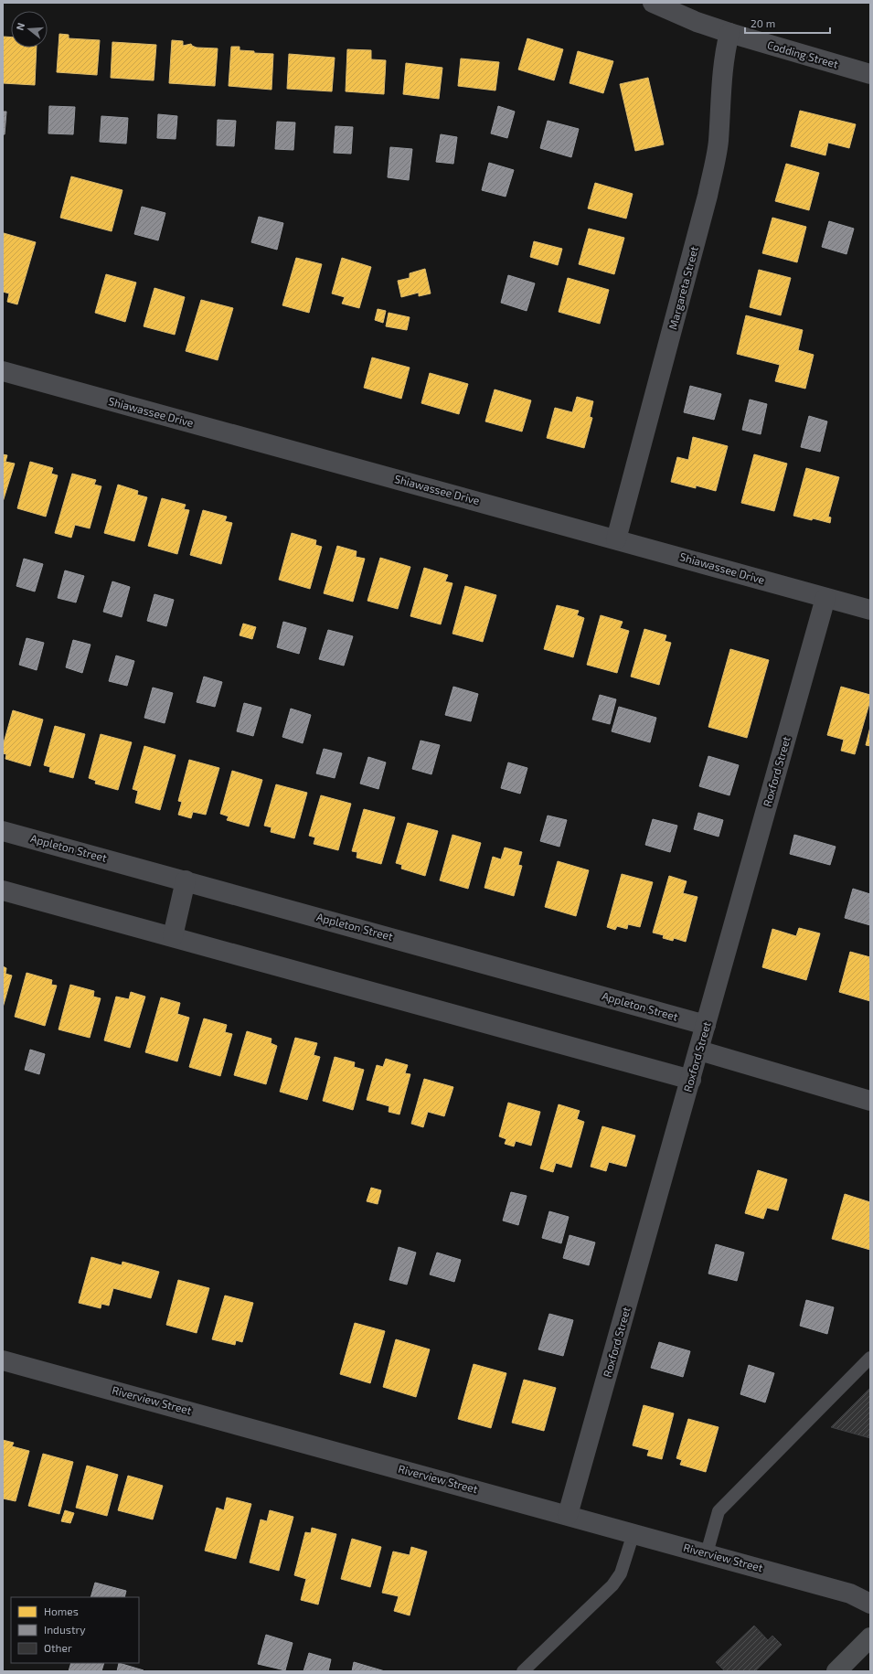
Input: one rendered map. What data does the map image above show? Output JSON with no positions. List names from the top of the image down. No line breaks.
{"streets":{"street":["Codding Street","Margareta Street","Shiawassee Drive","Roxford Street","Appleton Street","Riverview Street"]},"crossings":[["Codding Street","Margareta Street"],["Margareta Street","Shiawassee Drive"],["Shiawassee Drive","Roxford Street"],["Roxford Street","Appleton Street"],["Roxford Street","Riverview Street"]],"legend":["Homes","Industry","Other"],"scale_bar":"20 m","north":"left"}
